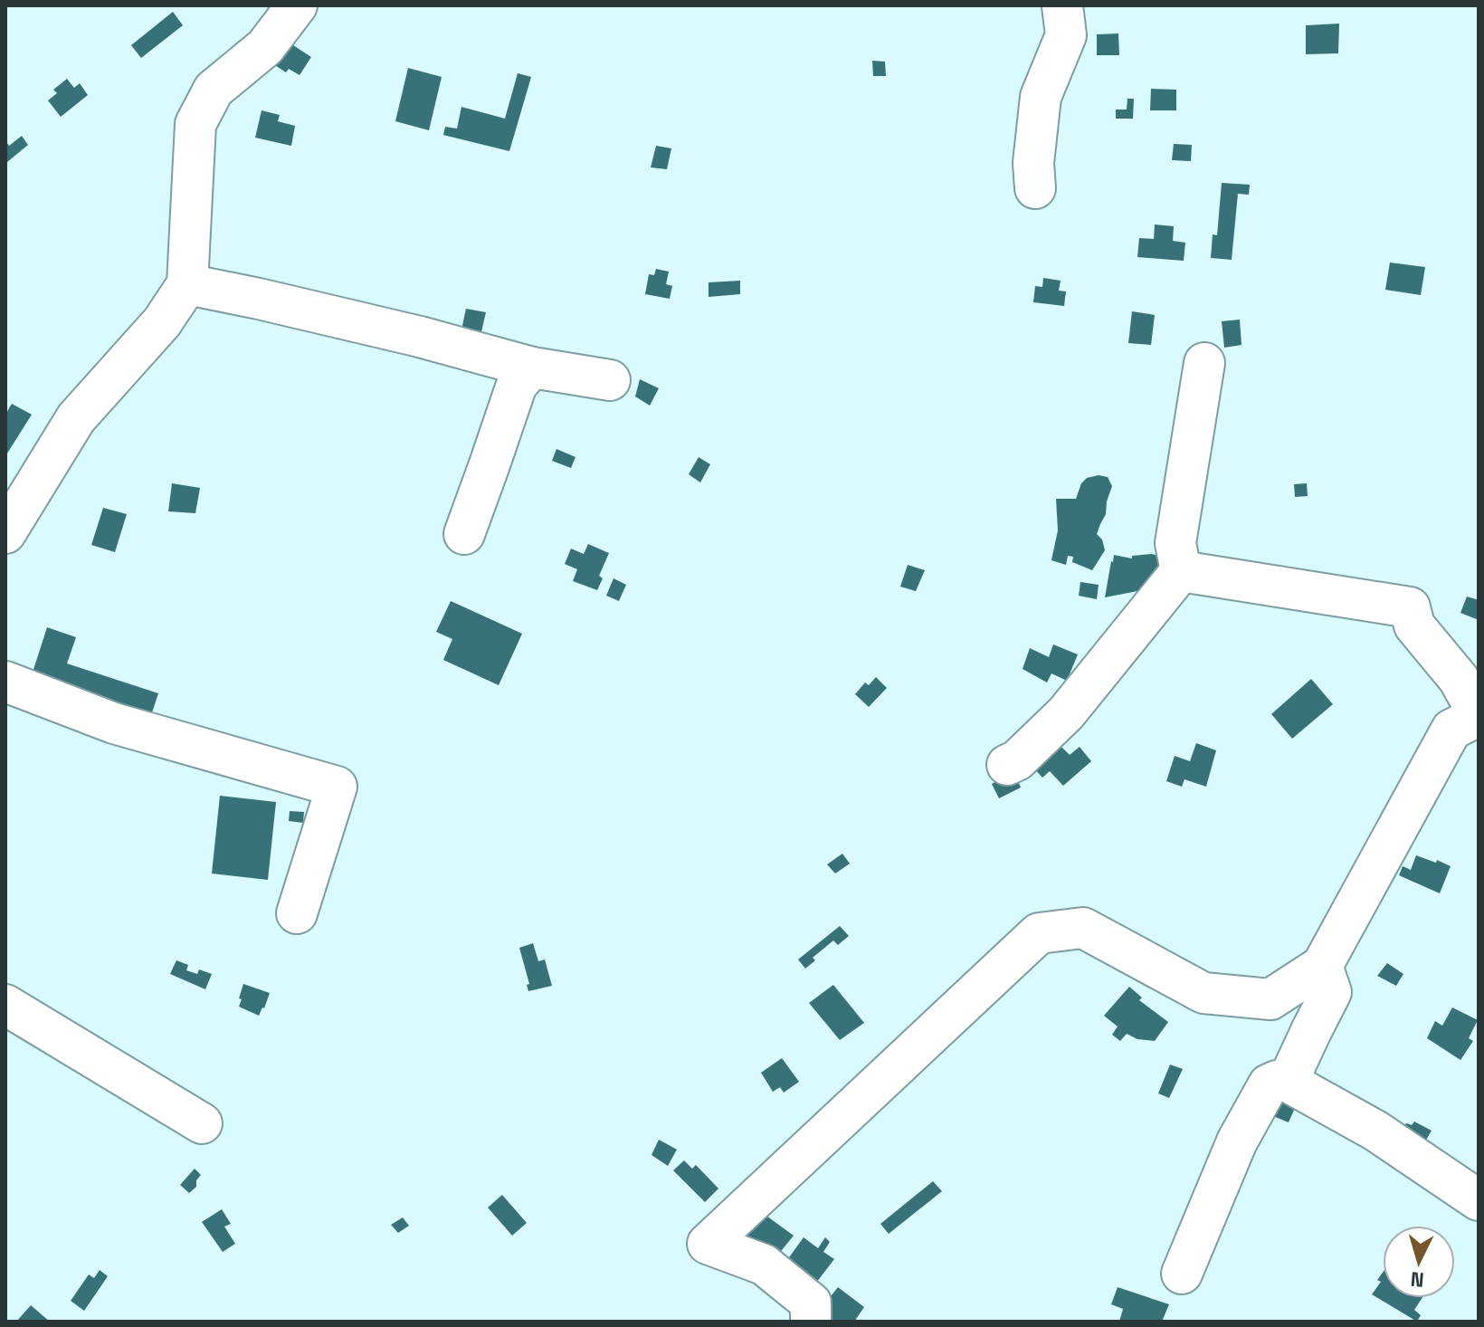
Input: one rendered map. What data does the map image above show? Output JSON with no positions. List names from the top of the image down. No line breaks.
{"north":"bottom"}
